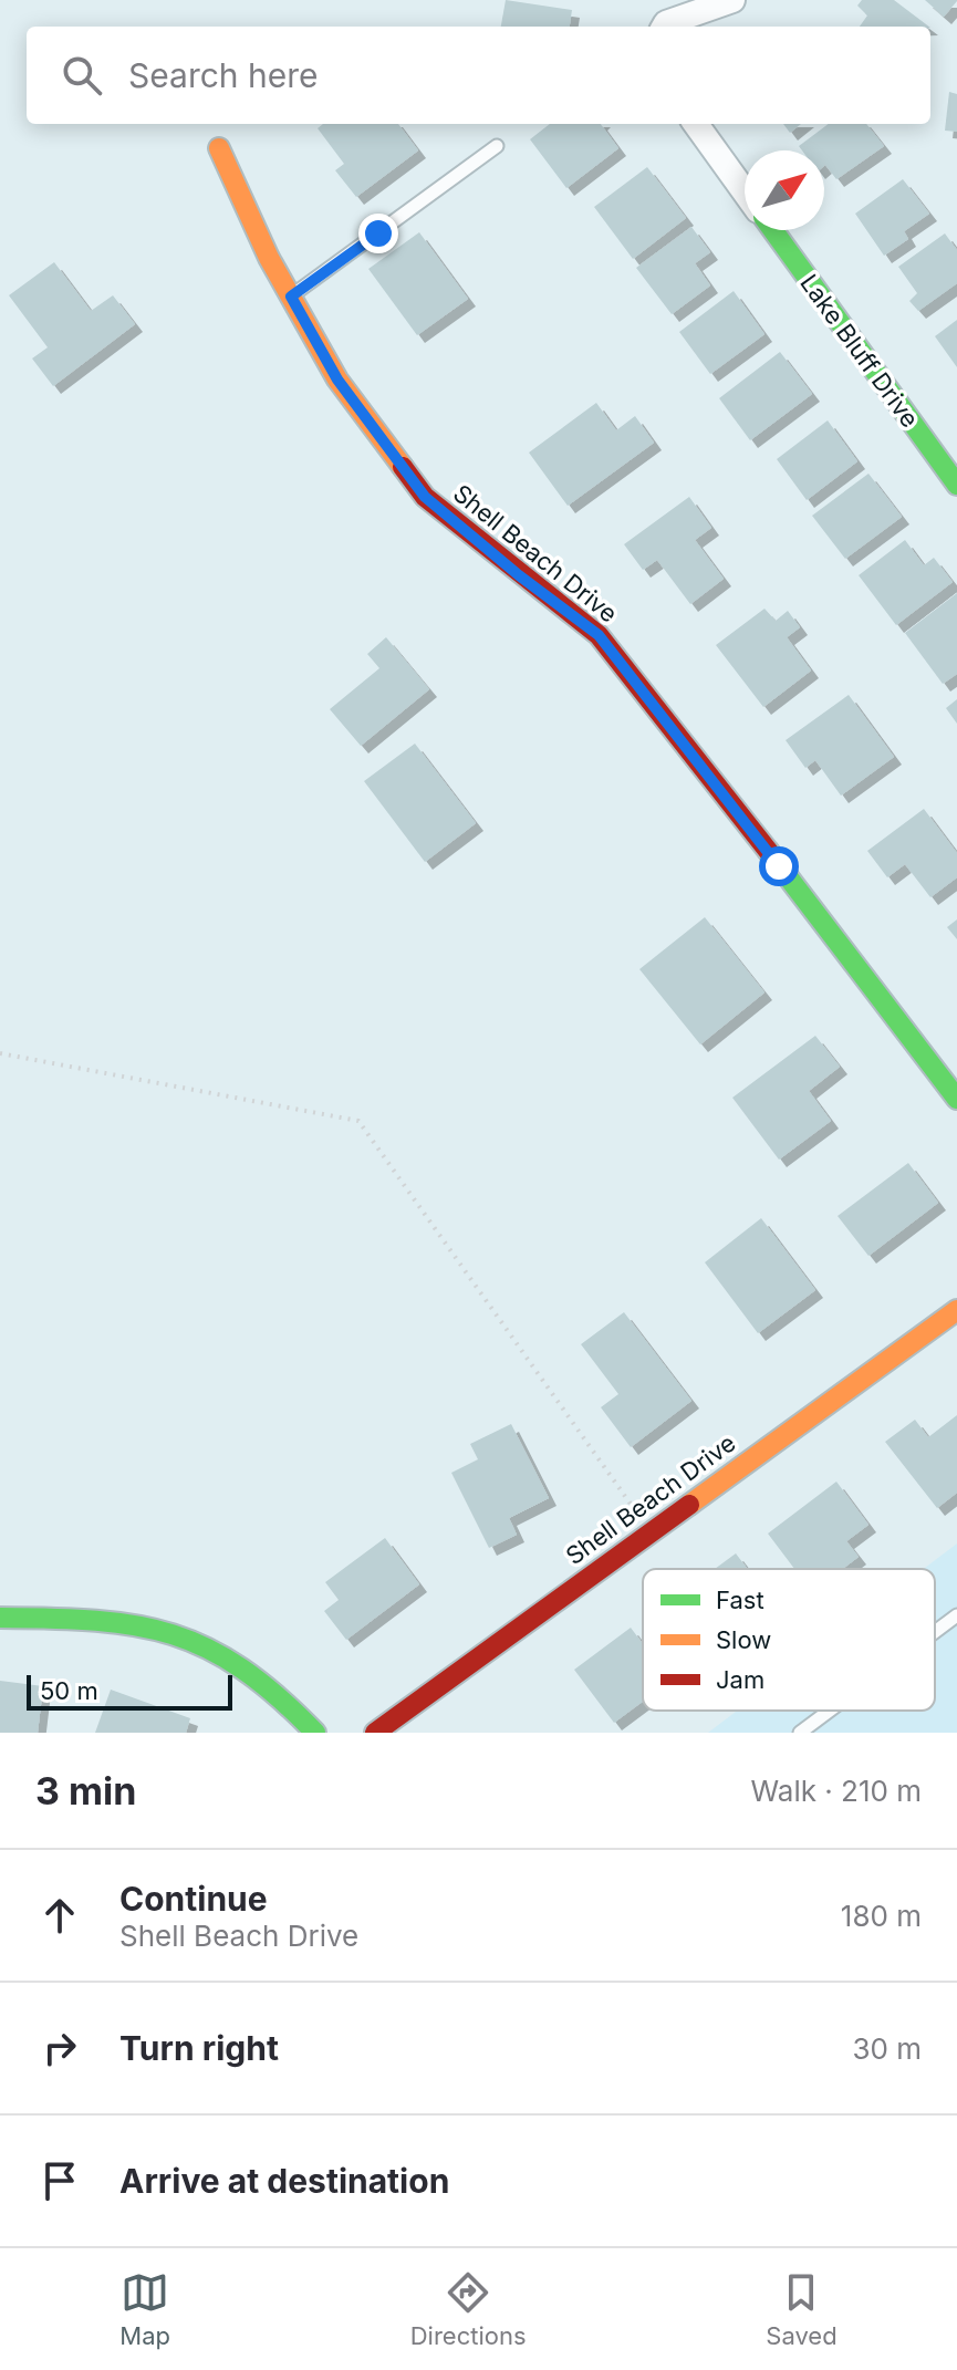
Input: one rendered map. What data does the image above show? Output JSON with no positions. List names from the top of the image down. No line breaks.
{"streets":{"street":["Lake Bluff Drive","Shell Beach Drive"]},"legend":["Fast","Slow","Jam"],"scale_bar":"50 m","north":"top right","page":{"search":"Search here","scale":"50 m","heading":["3 min","Walk · 210 m"],"list":[["Continue","Shell Beach Drive","180 m"],["Turn right","30 m"],"Arrive at destination"],"nav":["Map","Directions","Saved"]}}
